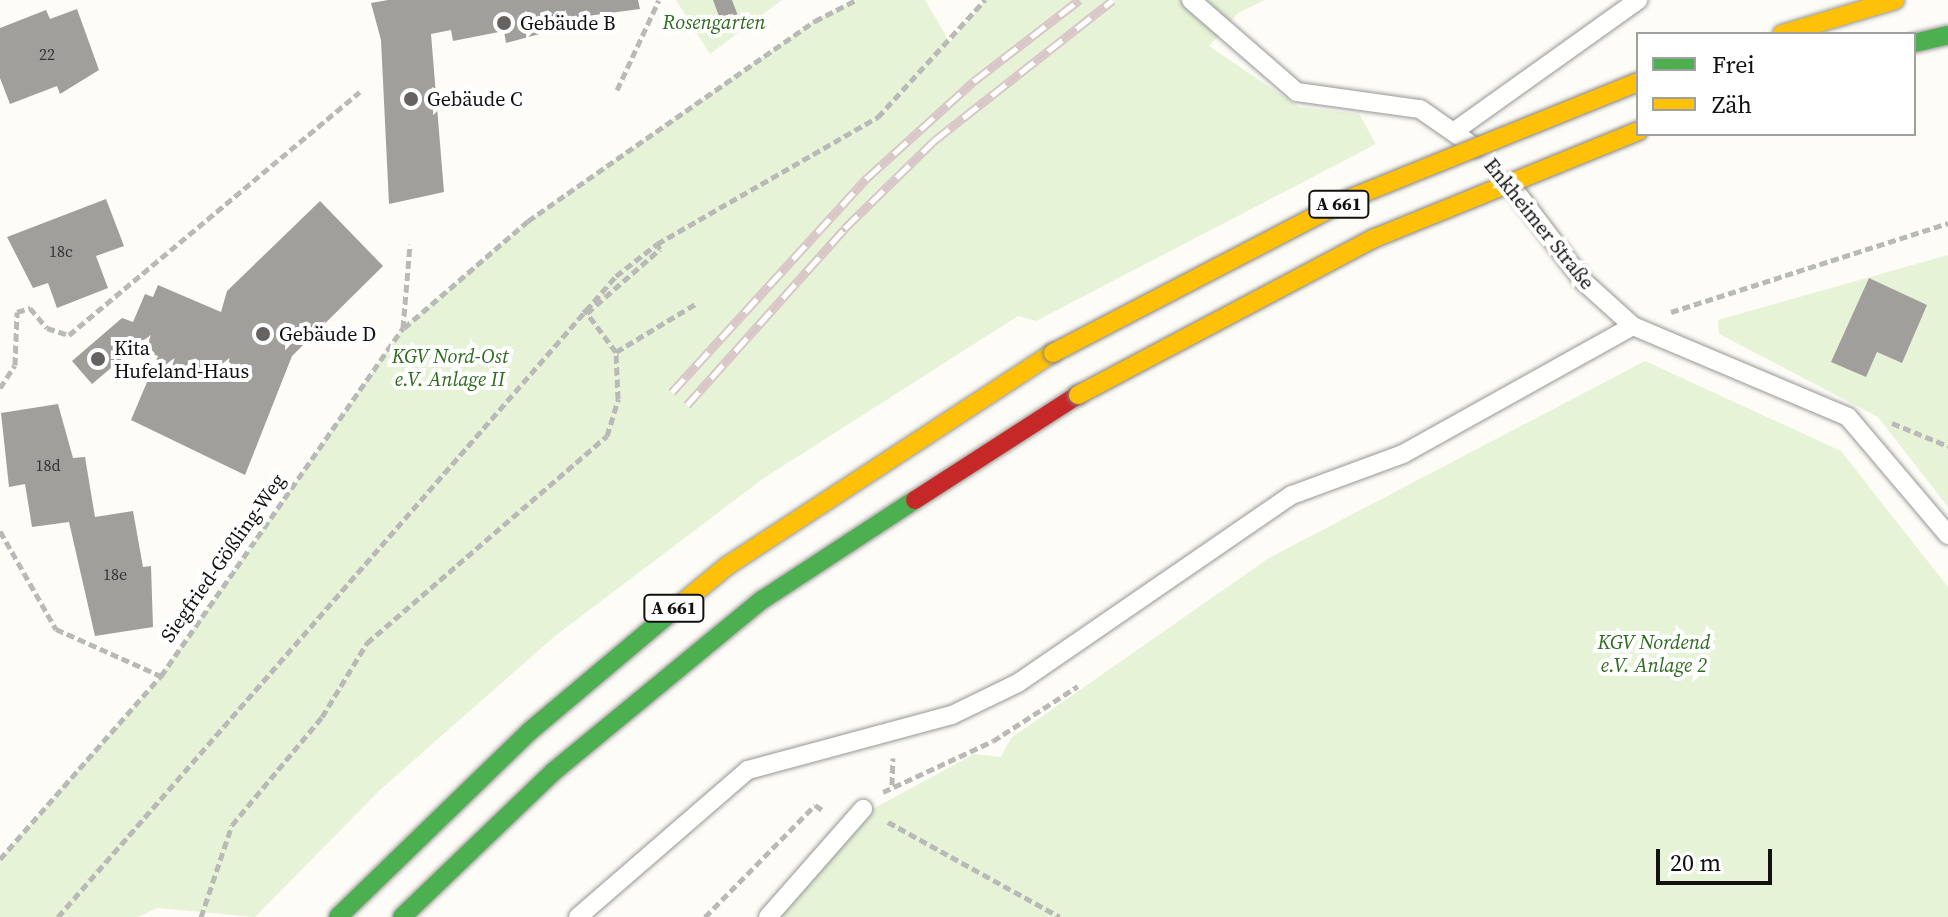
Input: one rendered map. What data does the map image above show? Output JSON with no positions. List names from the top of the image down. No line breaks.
{"streets":{"highway":["A 661"],"lane":["Enkheimer Straße"],"path":["Siegfried-Gößling-Weg"]},"parks":["Rosengarten","KGV Nord-Ost e.V. Anlage II","KGV Nordend e.V. Anlage 2"],"places":["Gebäude B","Gebäude C","Gebäude D","Kita Hufeland-Haus"],"house_numbers":["22","18c","18d","18e"],"legend":["Frei","Zäh"],"scale_bar":"20 m"}
